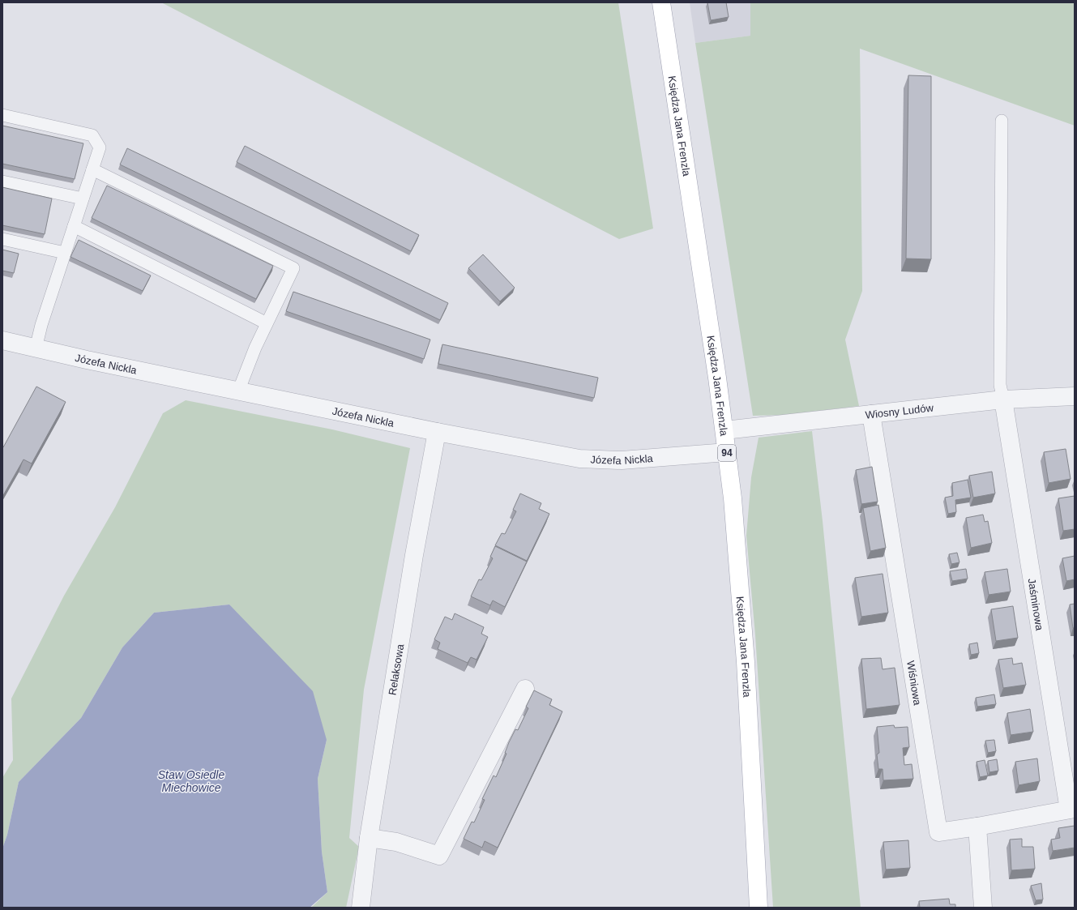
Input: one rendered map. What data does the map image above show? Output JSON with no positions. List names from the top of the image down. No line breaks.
{"streets":{"main road":["Księdza Jana Frenzla","94"],"street":["Józefa Nickla","Wiosny Ludów","Jaśminowa","Relaksowa","Wiśniowa"]},"crossings":[["Księdza Jana Frenzla","Józefa Nickla"],["Księdza Jana Frenzla","Wiosny Ludów"],["Józefa Nickla","Relaksowa"],["Wiosny Ludów","Jaśminowa"],["Wiosny Ludów","Wiśniowa"]],"water":["Staw Osiedle Miechowice"]}
